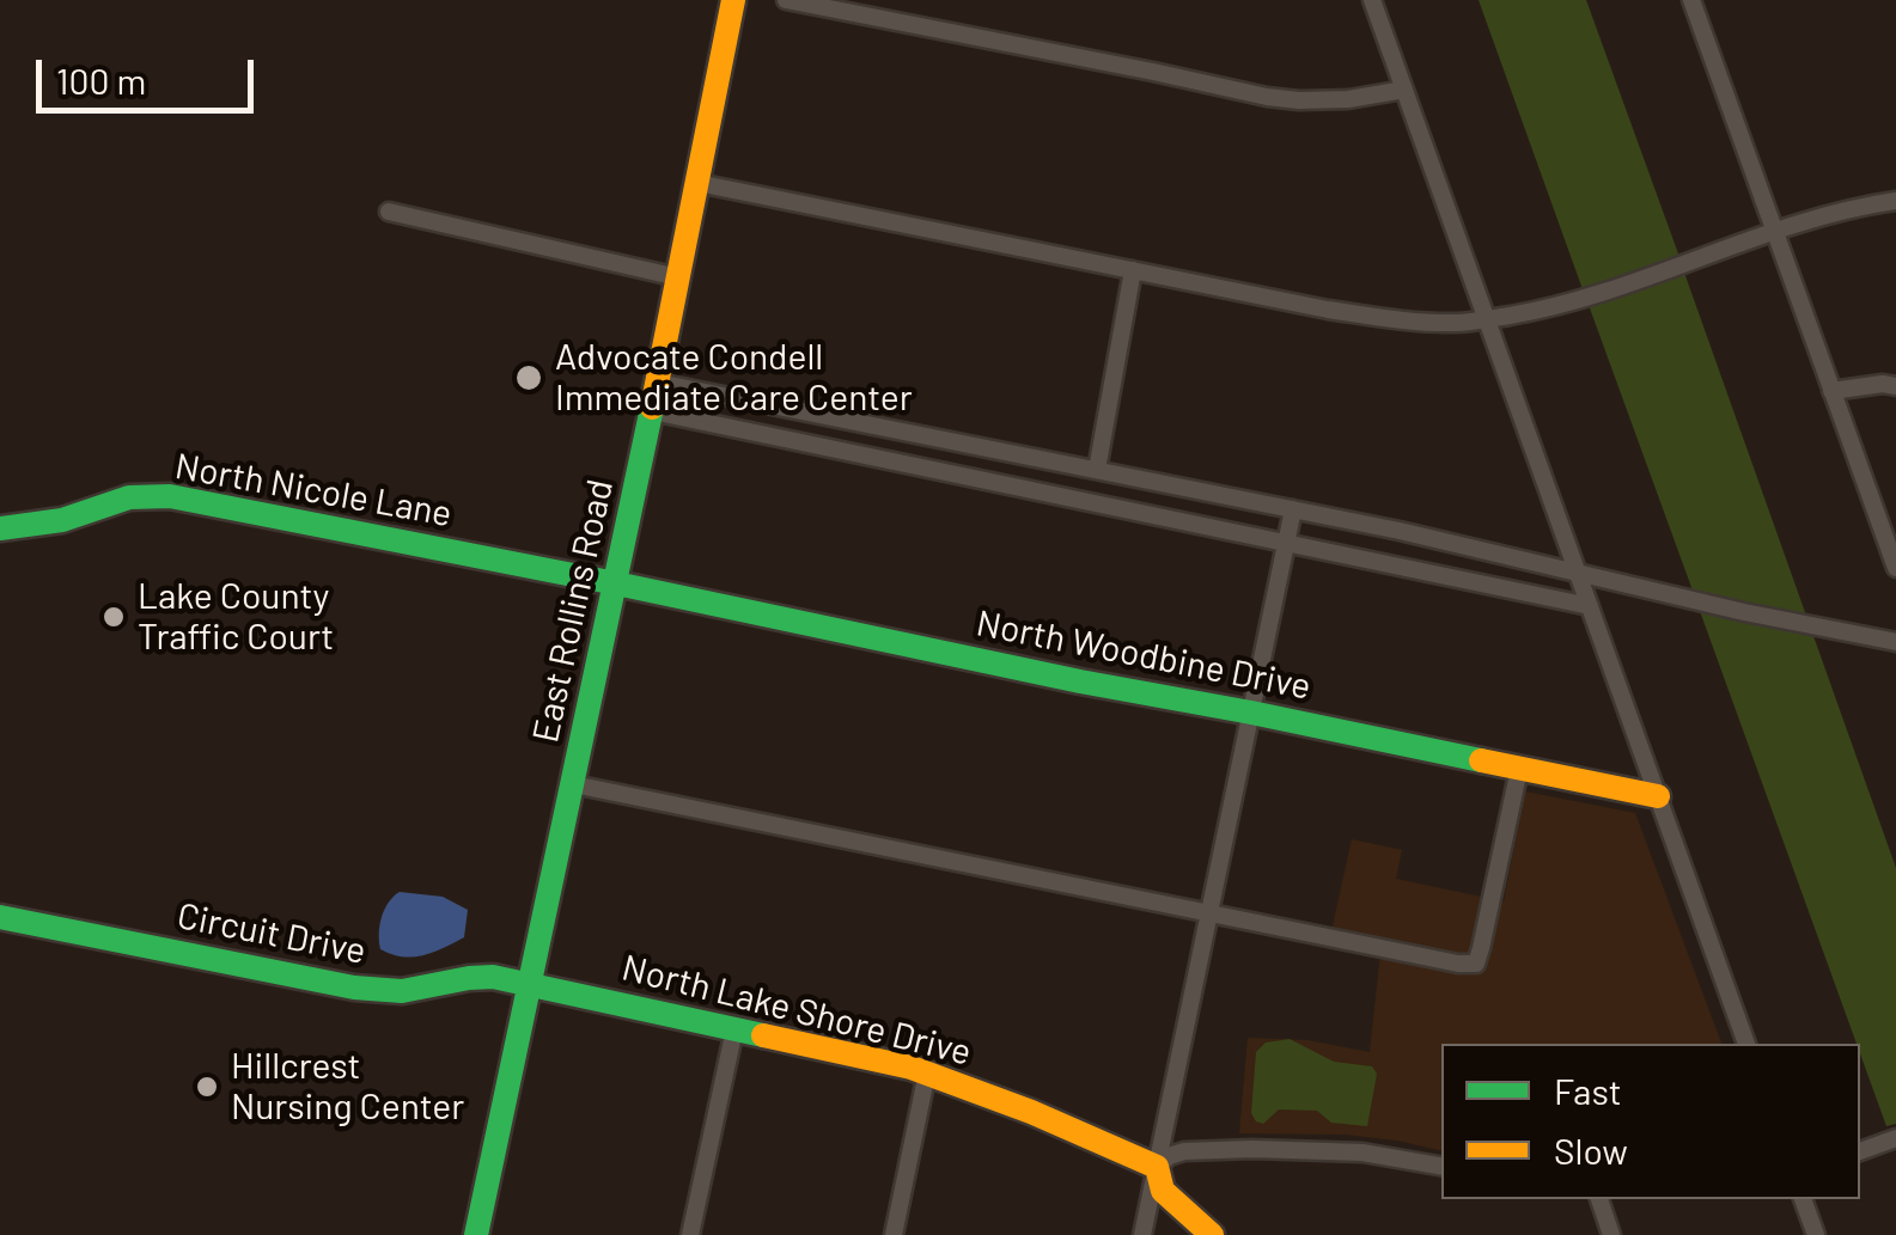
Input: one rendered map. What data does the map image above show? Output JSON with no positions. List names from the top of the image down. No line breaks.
{"streets":{"street":["North Nicole Lane","East Rollins Road","North Woodbine Drive","Circuit Drive","North Lake Shore Drive"]},"crossings":[["North Nicole Lane","East Rollins Road"],["North Nicole Lane","North Woodbine Drive"],["East Rollins Road","North Woodbine Drive"],["East Rollins Road","Circuit Drive"],["East Rollins Road","North Lake Shore Drive"],["Circuit Drive","North Lake Shore Drive"]],"places":["Advocate Condell Immediate Care Center","Lake County Traffic Court","Hillcrest Nursing Center"],"legend":["Fast","Slow"],"scale_bar":"100 m"}
